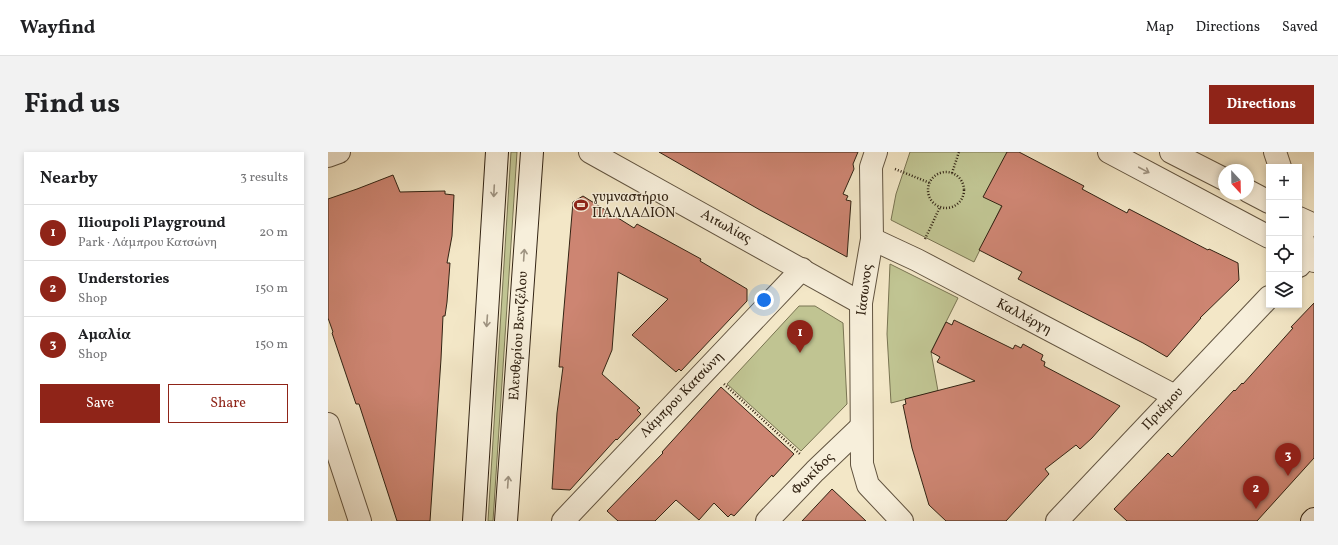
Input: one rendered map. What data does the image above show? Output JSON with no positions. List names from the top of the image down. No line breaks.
{"streets":{"street":["Αιτωλίας","Ιάσωνος","Καλλέργη","Ελευθερίου Βενιζέλου","Λάμπρου Κατσώνη","Πριάμου","Φωκίδος"]},"crossings":[["Αιτωλίας","Ιάσωνος"],["Αιτωλίας","Λάμπρου Κατσώνη"],["Ιάσωνος","Καλλέργη"],["Ιάσωνος","Φωκίδος"],["Καλλέργη","Πριάμου"]],"places":{"sports":["γυμναστήριο ΠΑΛΛΑΔΙΟΝ"]},"north":"bottom","page":{"header":"Wayfind","nav":["Map","Directions","Saved"],"title":"Find us","buttons":["Directions",["Save","Share"]],"heading":["Nearby","3 results"],"map_buttons":["+","−"],"list":[{"mark":"1","name":"Ilioupoli Playground","note":"Park · Λάμπρου Κατσώνη","value":"20 m"},{"mark":"2","name":"Understories","note":"Shop","value":"150 m"},{"mark":"3","name":"Αμαλία","note":"Shop","value":"150 m"}],"pins":["1","3","2"]}}
